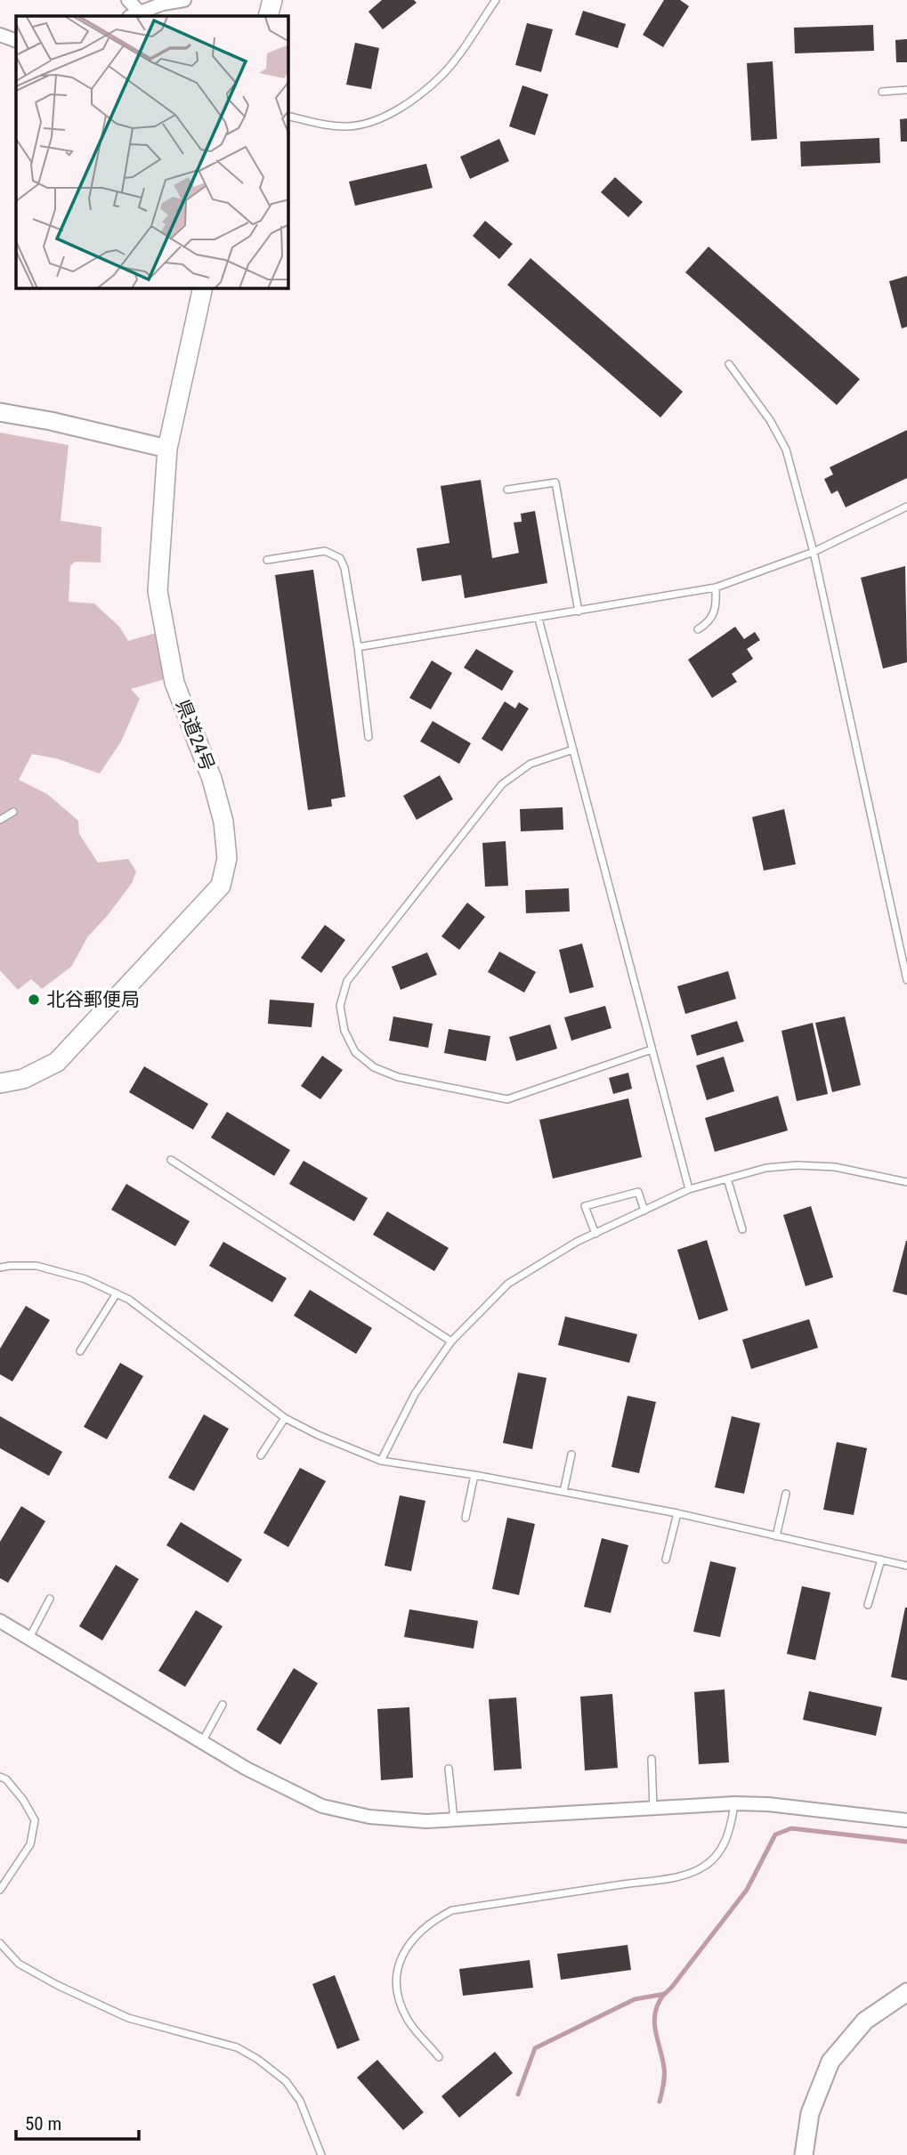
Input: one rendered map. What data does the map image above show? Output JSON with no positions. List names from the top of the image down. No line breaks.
{"streets":{"main road":["県道24号"]},"places":["北谷郵便局"],"scale_bar":"50 m"}
